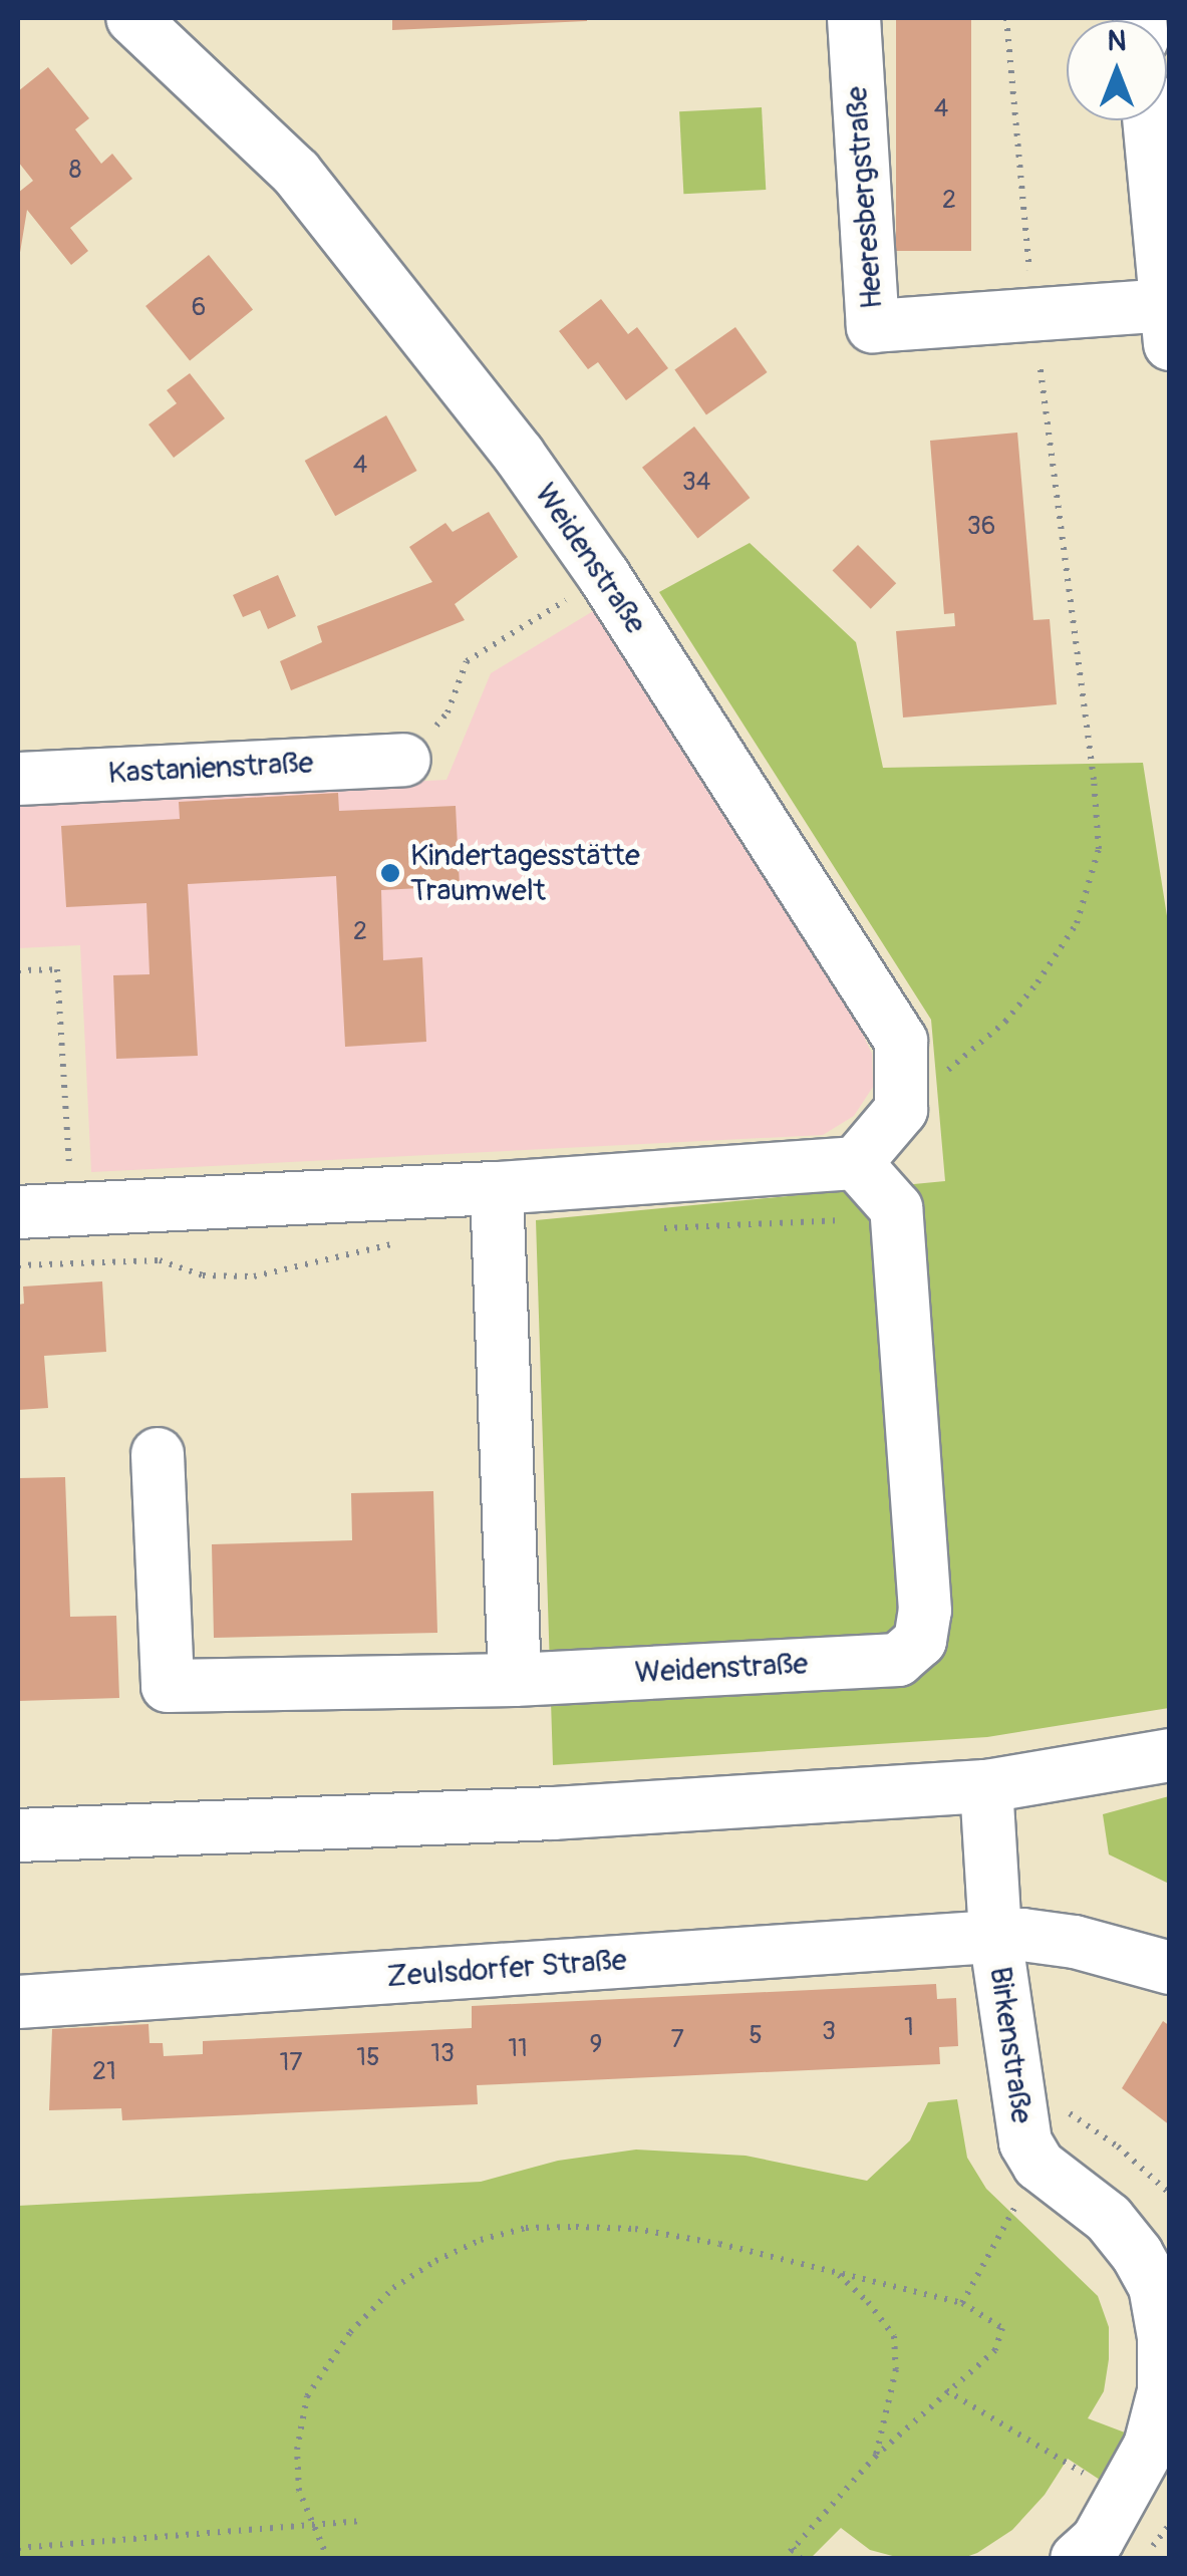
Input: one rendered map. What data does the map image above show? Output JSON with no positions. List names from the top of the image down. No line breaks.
{"streets":{"street":["Heeresbergstraße","Weidenstraße","Kastanienstraße","Zeulsdorfer Straße","Birkenstraße"]},"crossings":[["Zeulsdorfer Straße","Birkenstraße"]],"places":["Kindertagesstätte Traumwelt"],"house_numbers":["4","8","2","6","4","34","36","2","1","3","5","7","9","11","13","15","17","21"],"north":"top"}
